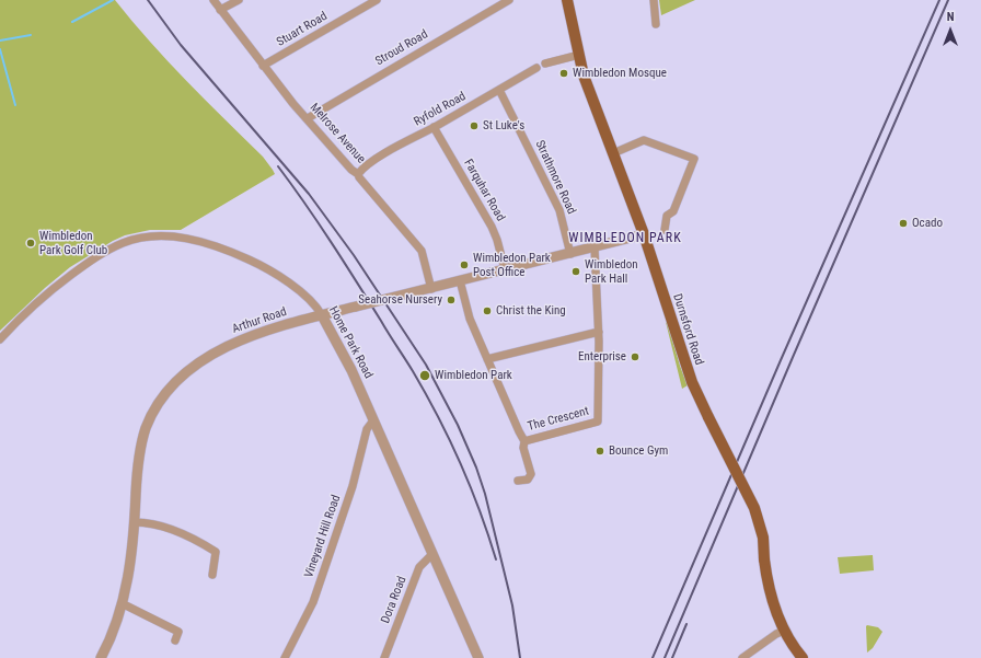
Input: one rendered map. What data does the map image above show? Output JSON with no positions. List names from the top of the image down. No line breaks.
{"streets":{"main road":["Durnsford Road"],"street":["Stuart Road","Stroud Road","Ryfold Road","Melrose Avenue","Strathmore Road","Farquhar Road","Arthur Road","Home Park Road","The Crescent","Vineyard Hill Road","Dora Road"]},"crossings":[["Stuart Road","Melrose Avenue"],["Stroud Road","Melrose Avenue"],["Ryfold Road","Melrose Avenue"],["Ryfold Road","Strathmore Road"],["Ryfold Road","Farquhar Road"],["Melrose Avenue","Arthur Road"],["Strathmore Road","Arthur Road"],["Farquhar Road","Arthur Road"],["Arthur Road","Durnsford Road"],["Arthur Road","Home Park Road"],["Arthur Road","The Crescent"],["Home Park Road","Vineyard Hill Road"],["Home Park Road","Dora Road"]],"districts":["WIMBLEDON PARK"],"places":["Wimbledon Mosque","St Luke's","Ocado","Wimbledon Park Golf Club","Wimbledon Park Post Office","Wimbledon Park Hall","Seahorse Nursery","Christ the King","Enterprise","Wimbledon Park","Bounce Gym"],"north":"top"}
